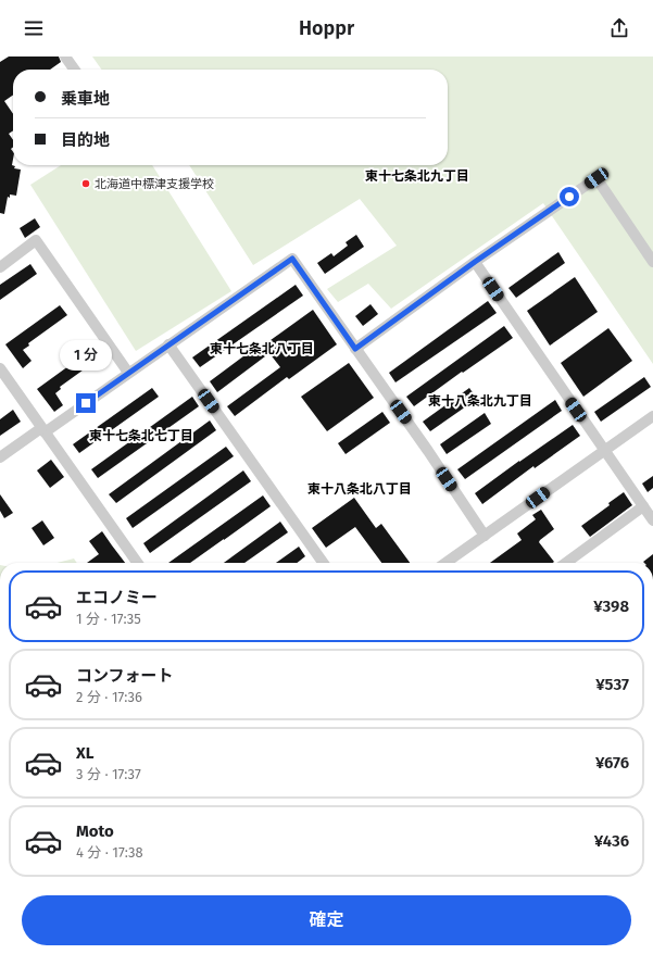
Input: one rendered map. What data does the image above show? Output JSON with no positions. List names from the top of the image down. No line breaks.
{"districts":["東十七条北九丁目","東十七条北八丁目","東十八条北九丁目","東十七条北七丁目","東十八条北八丁目"],"places":["北海道中標津支援学校"],"page":{"header":"Hoppr","banner":["乗車地","目的地"],"bubble":"1 分","list":[{"name":"エコノミー","note":"1 分 · 17:35","value":"¥398"},{"name":"コンフォート","note":"2 分 · 17:36","value":"¥537"},{"name":"XL","note":"3 分 · 17:37","value":"¥676"},{"name":"Moto","note":"4 分 · 17:38","value":"¥436"}],"buttons":"確定"}}
